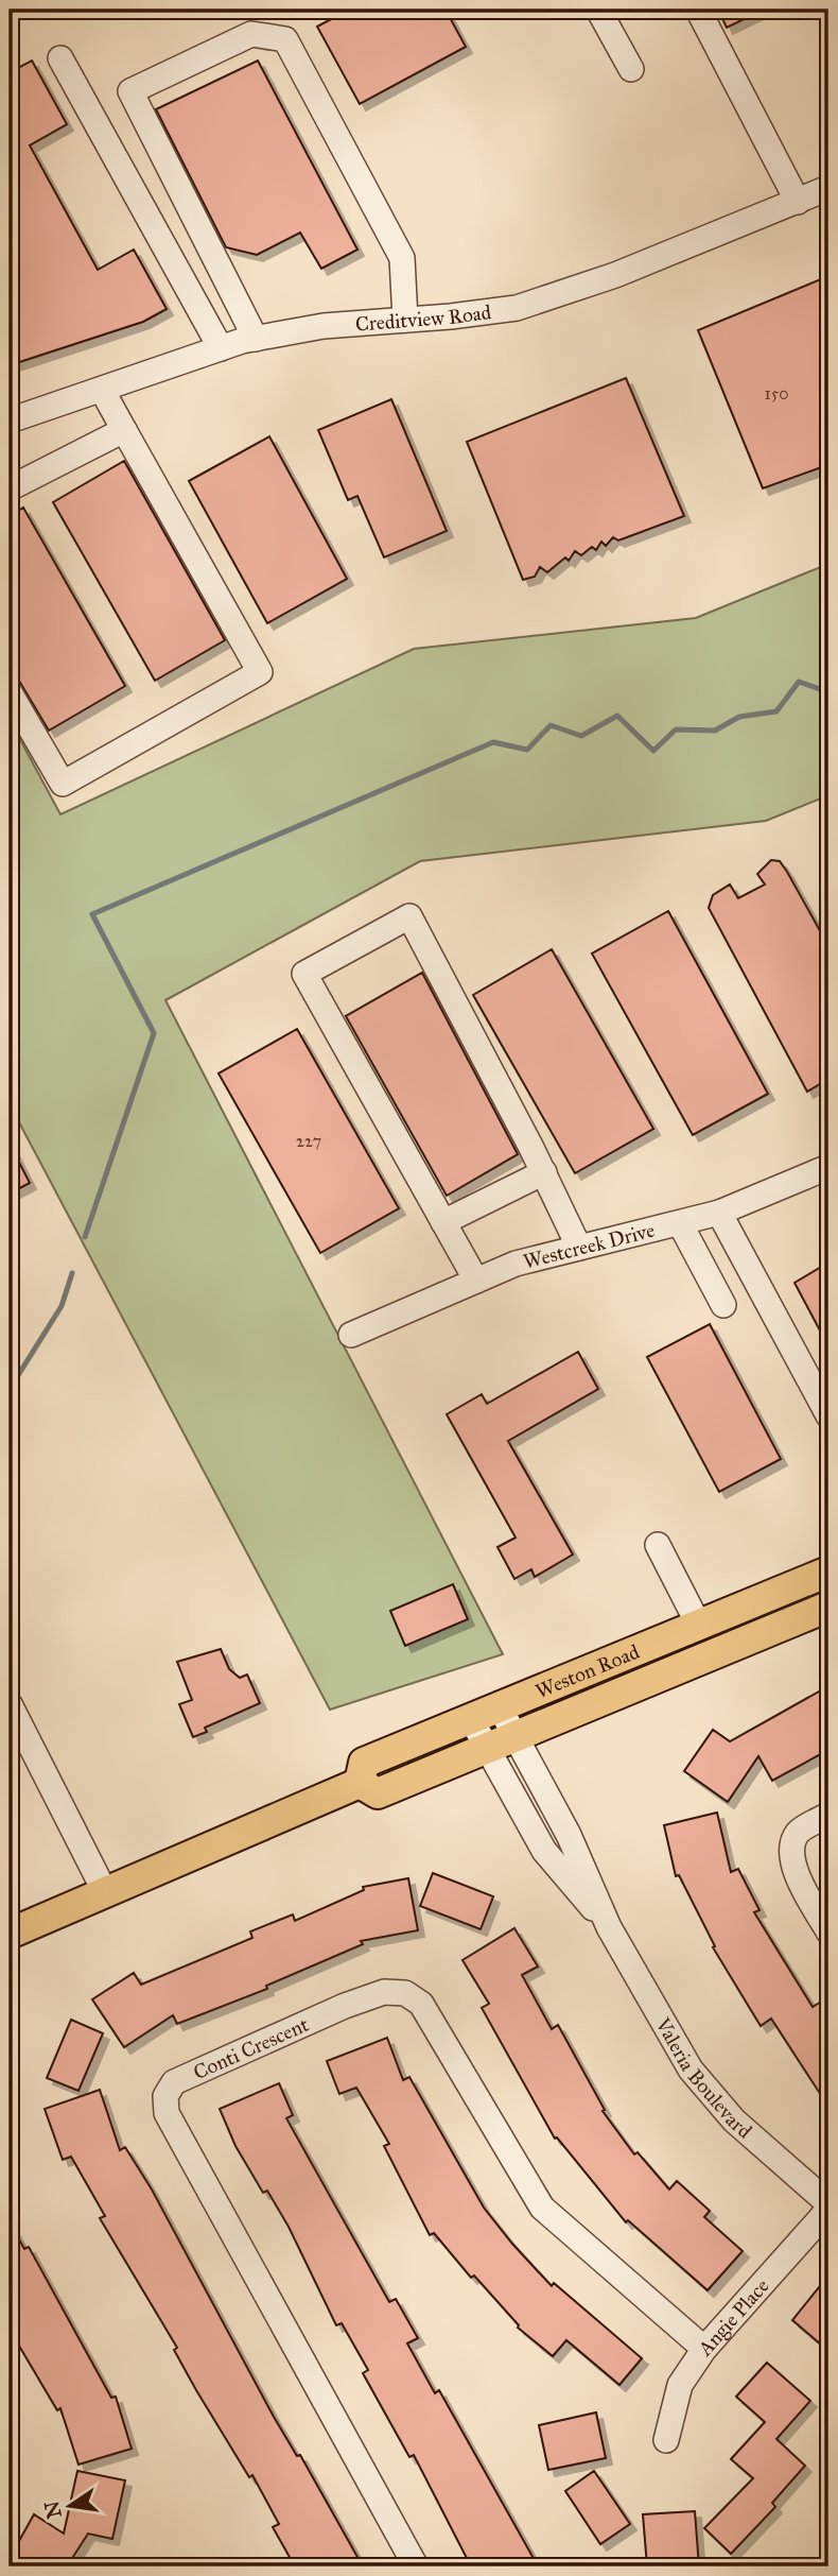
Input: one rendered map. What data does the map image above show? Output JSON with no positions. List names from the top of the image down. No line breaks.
{"streets":{"main road":["Weston Road"],"street":["Creditview Road","Westcreek Drive","Conti Crescent","Valeria Boulevard","Angie Place"]},"crossings":[["Weston Road","Valeria Boulevard"],["Conti Crescent","Angie Place"]],"house_numbers":["150","227"],"north":"left"}
